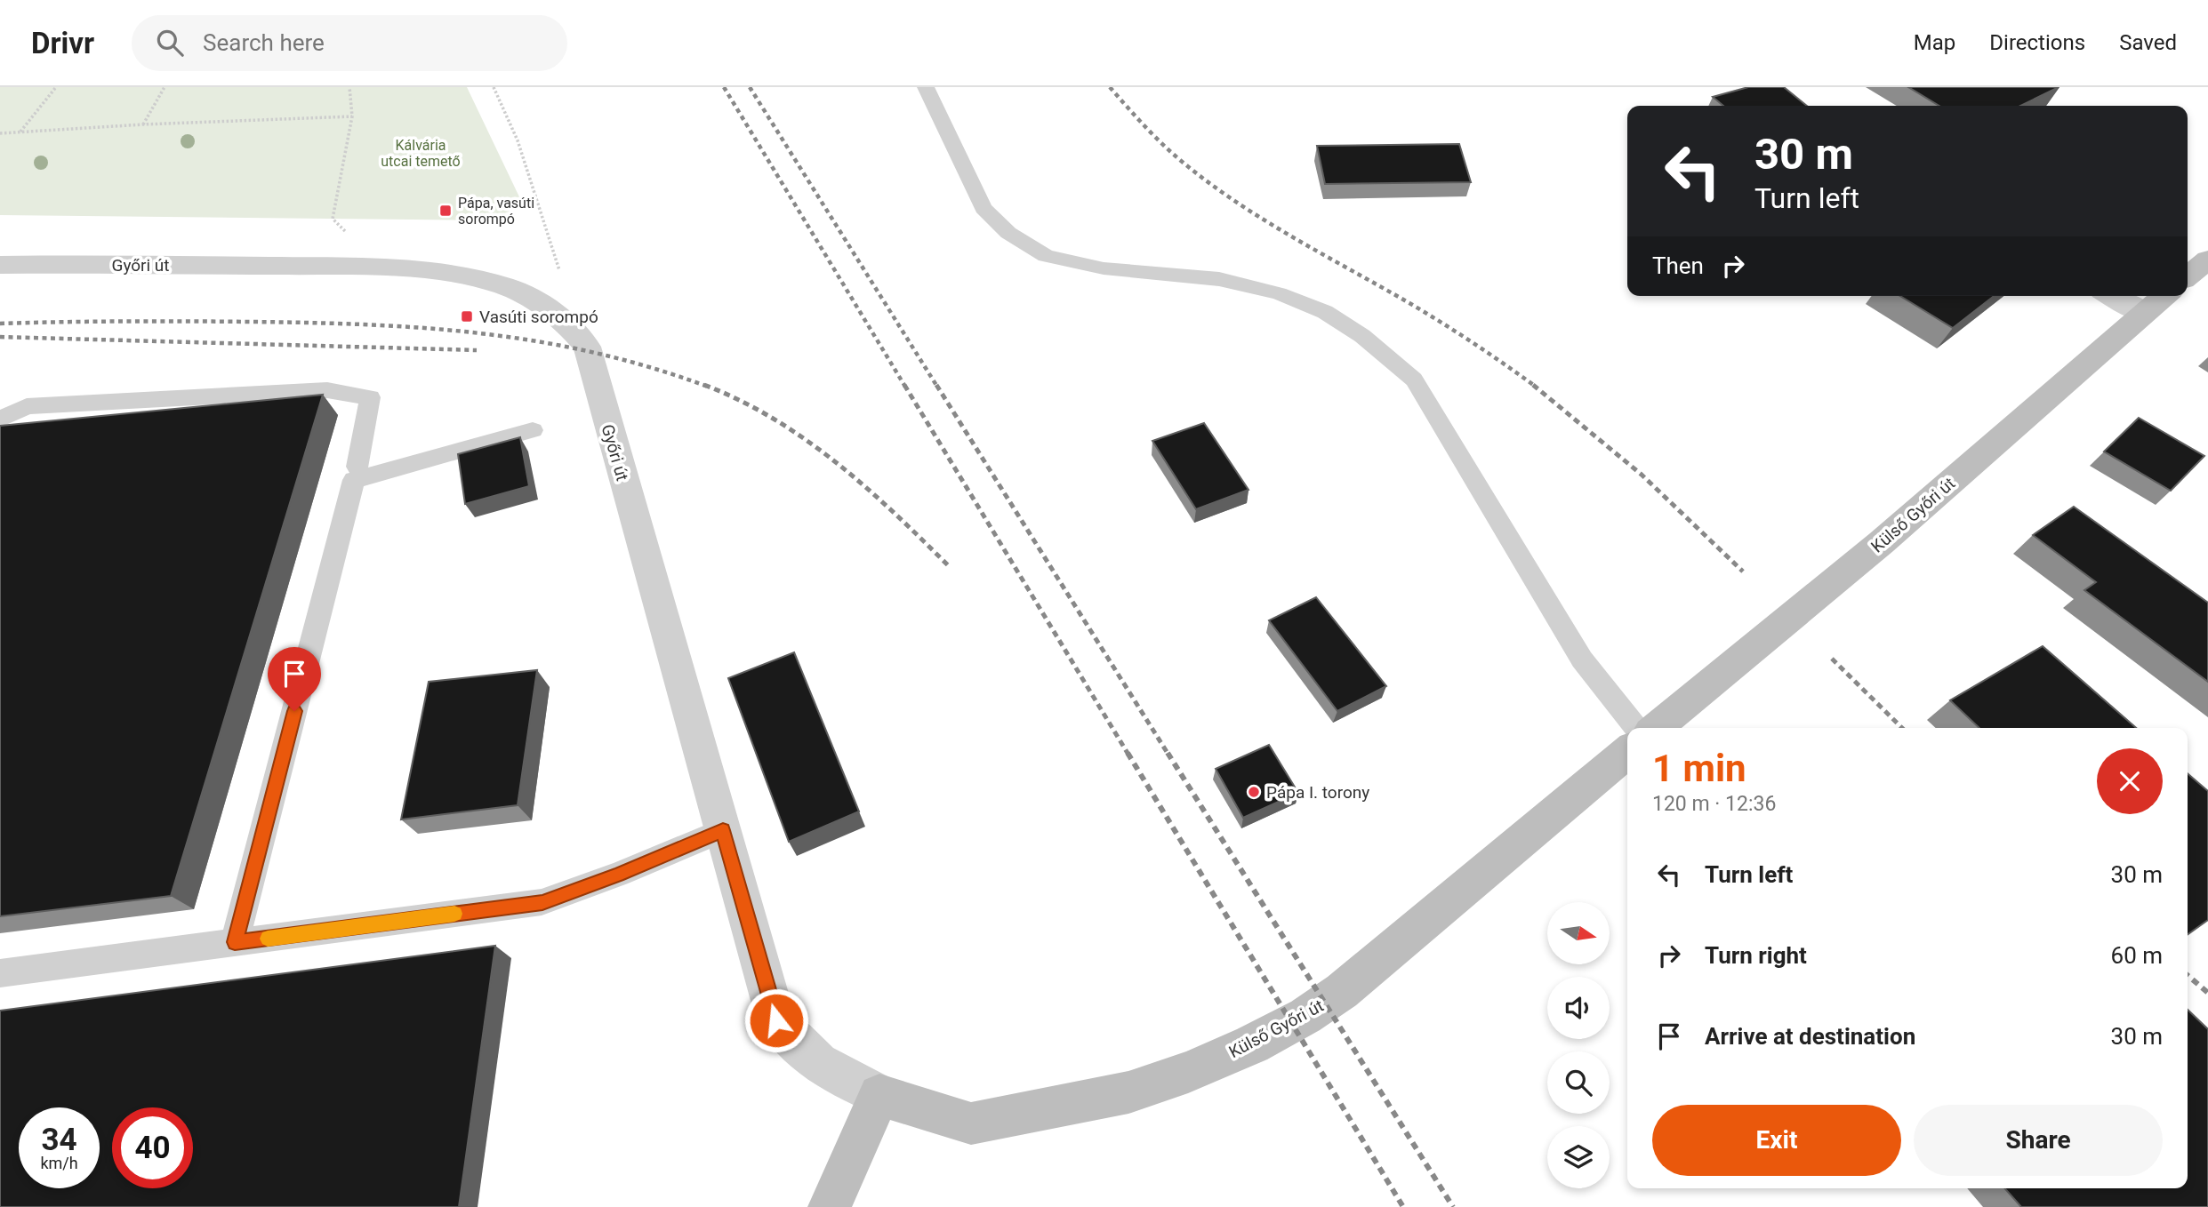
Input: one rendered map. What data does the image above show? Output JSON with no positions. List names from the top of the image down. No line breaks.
{"streets":{"main road":["Külső Győri út"],"street":["Győri út"]},"crossings":[["Győri út","Külső Győri út"]],"parks":["Kálvária utcai temető"],"places":{"transit":["Pápa, vasúti sorompó","Vasúti sorompó"],"other":["Pápa I. torony"]},"north":"right","page":{"header":"Drivr","search":"Search here","nav":["Map","Directions","Saved"],"turn":["30 m","Turn left"],"then":"Then","heading":["1 min","120 m · 12:36"],"list":[{"name":"Turn left","value":"30 m"},{"name":"Turn right","value":"60 m"},{"name":"Arrive at destination","value":"30 m"}],"buttons":["Exit","Share"],"speed":"34 km/h","limit":"40"}}
